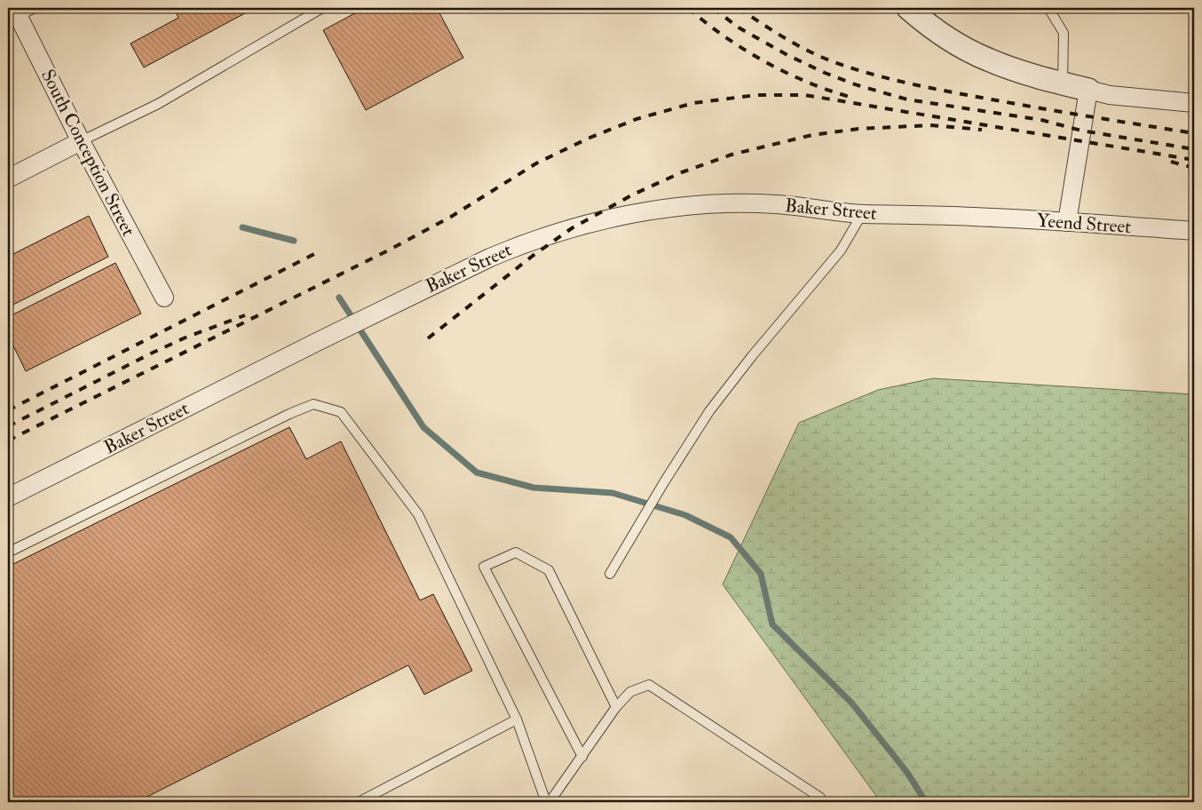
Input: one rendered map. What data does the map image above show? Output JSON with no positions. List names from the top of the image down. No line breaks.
{"streets":{"street":["South Conception Street","Baker Street","Yeend Street"]},"crossings":[["Baker Street","Yeend Street"]]}
